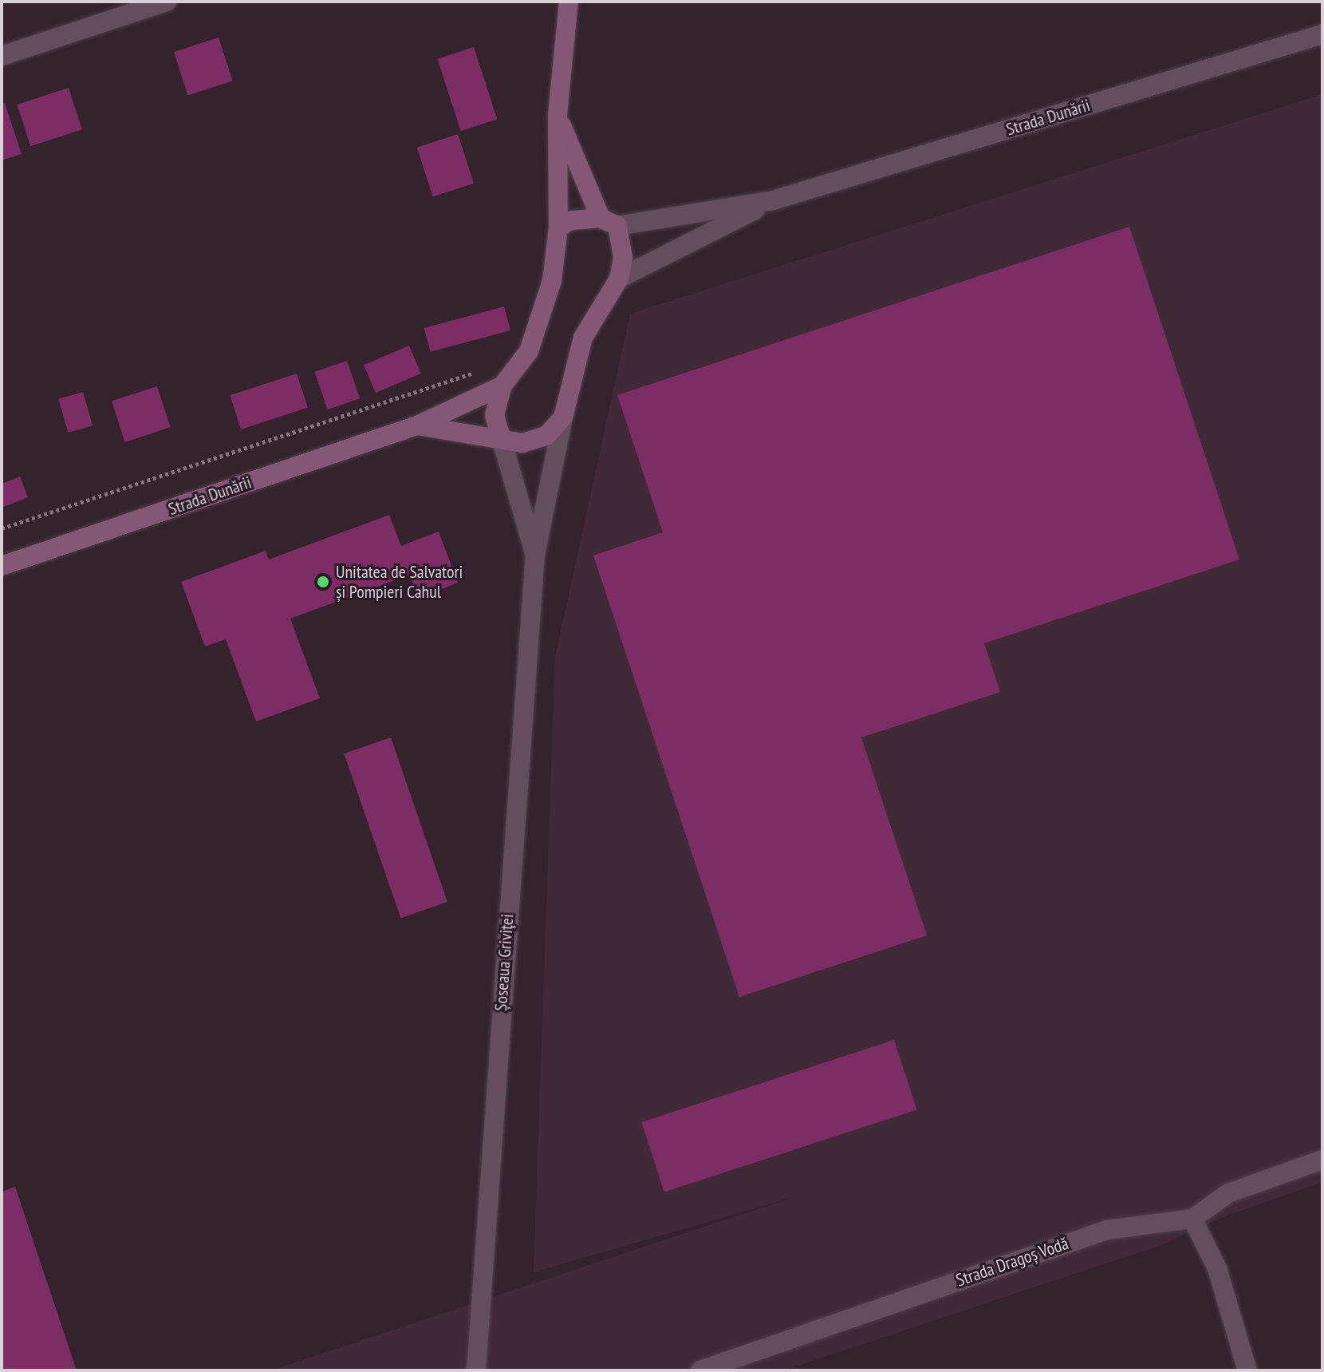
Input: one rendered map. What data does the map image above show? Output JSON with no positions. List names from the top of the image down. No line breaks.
{"streets":{"main road":["Strada Dunării"],"street":["Șoseaua Griviţei","Strada Dragoș Vodă"]},"crossings":[["Strada Dunării","Șoseaua Griviţei"]],"places":["Unitatea de Salvatori și Pompieri Cahul"]}
